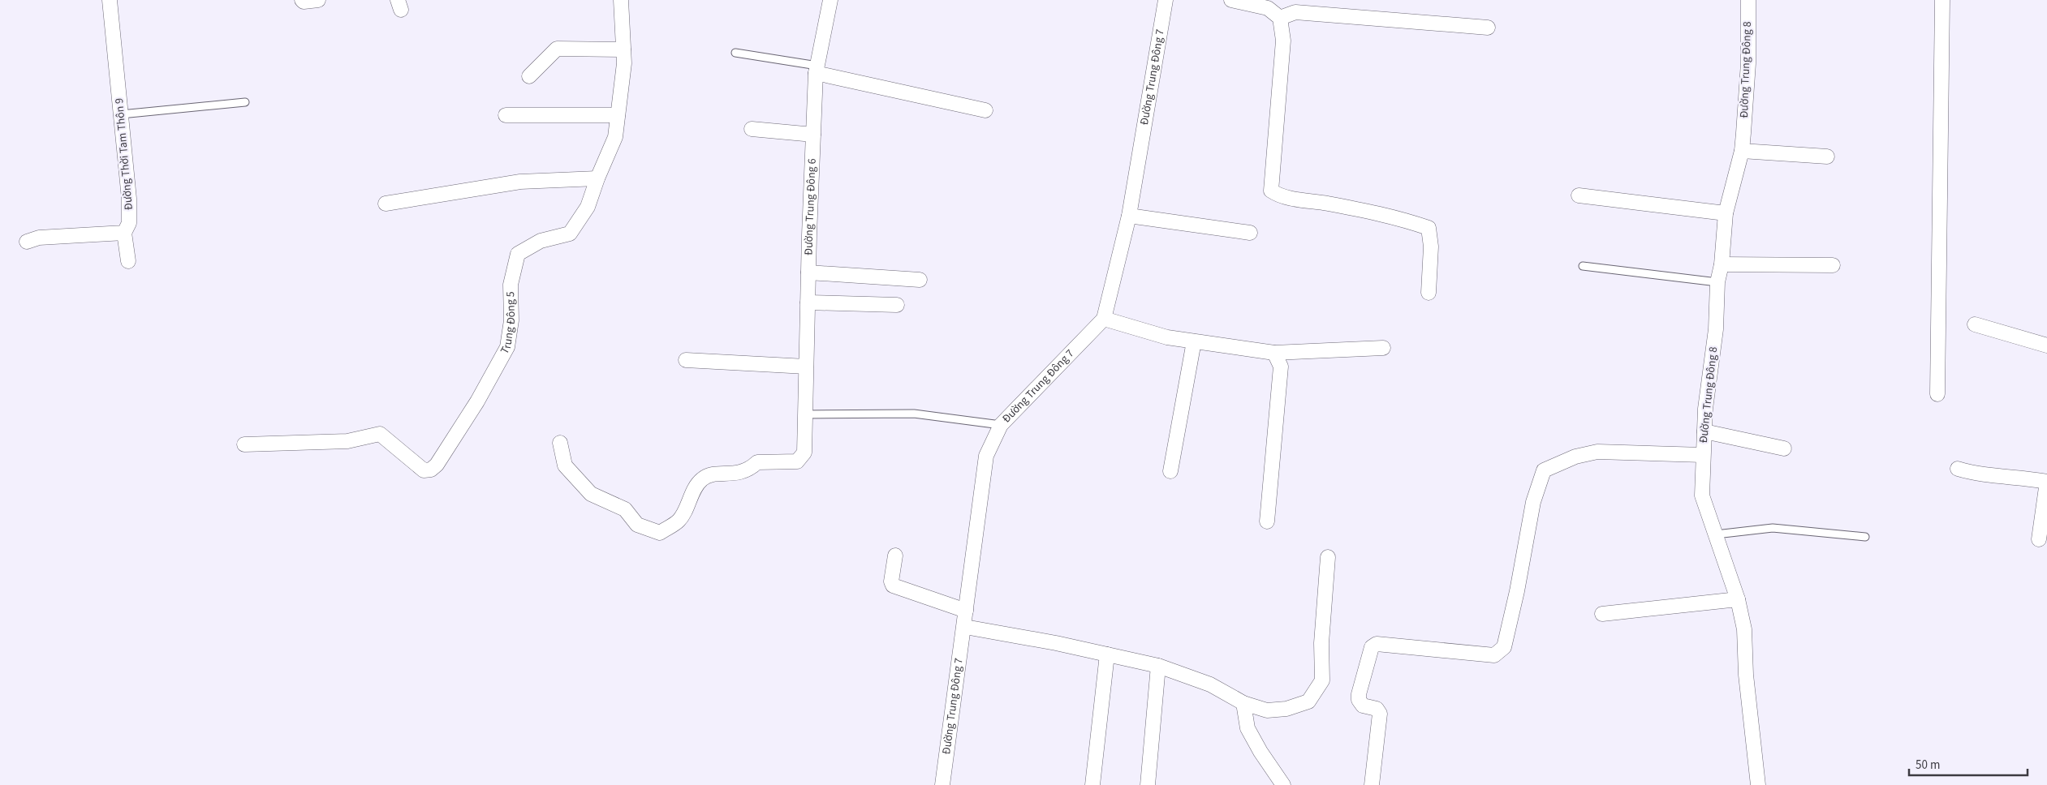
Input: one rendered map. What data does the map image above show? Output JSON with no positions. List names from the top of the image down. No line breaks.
{"streets":{"street":["Đường Trung Đông 8","Đường Trung Đông 7","Đường Thời Tam Thôn 9","Đường Trung Đông 6","Trung Đông 5"]},"scale_bar":"50 m"}
